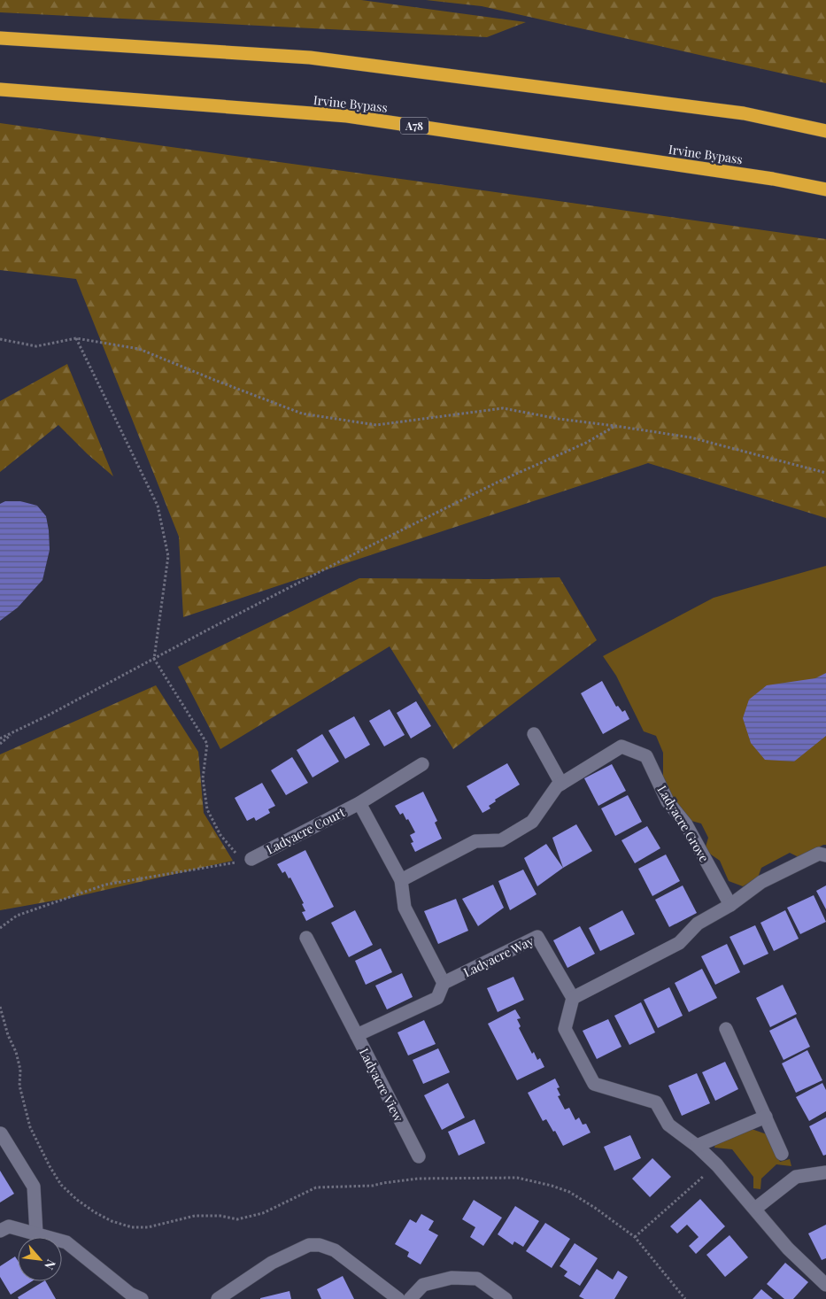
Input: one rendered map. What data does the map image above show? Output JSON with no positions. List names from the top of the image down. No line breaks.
{"streets":{"highway":["Irvine Bypass","A78"],"street":["Ladyacre Grove","Ladyacre Court","Ladyacre Way","Ladyacre View"]},"crossings":[["Ladyacre Grove","Ladyacre Court"],["Ladyacre Court","Ladyacre Way"],["Ladyacre Court","Ladyacre View"],["Ladyacre Way","Ladyacre View"]],"north":"bottom right"}
